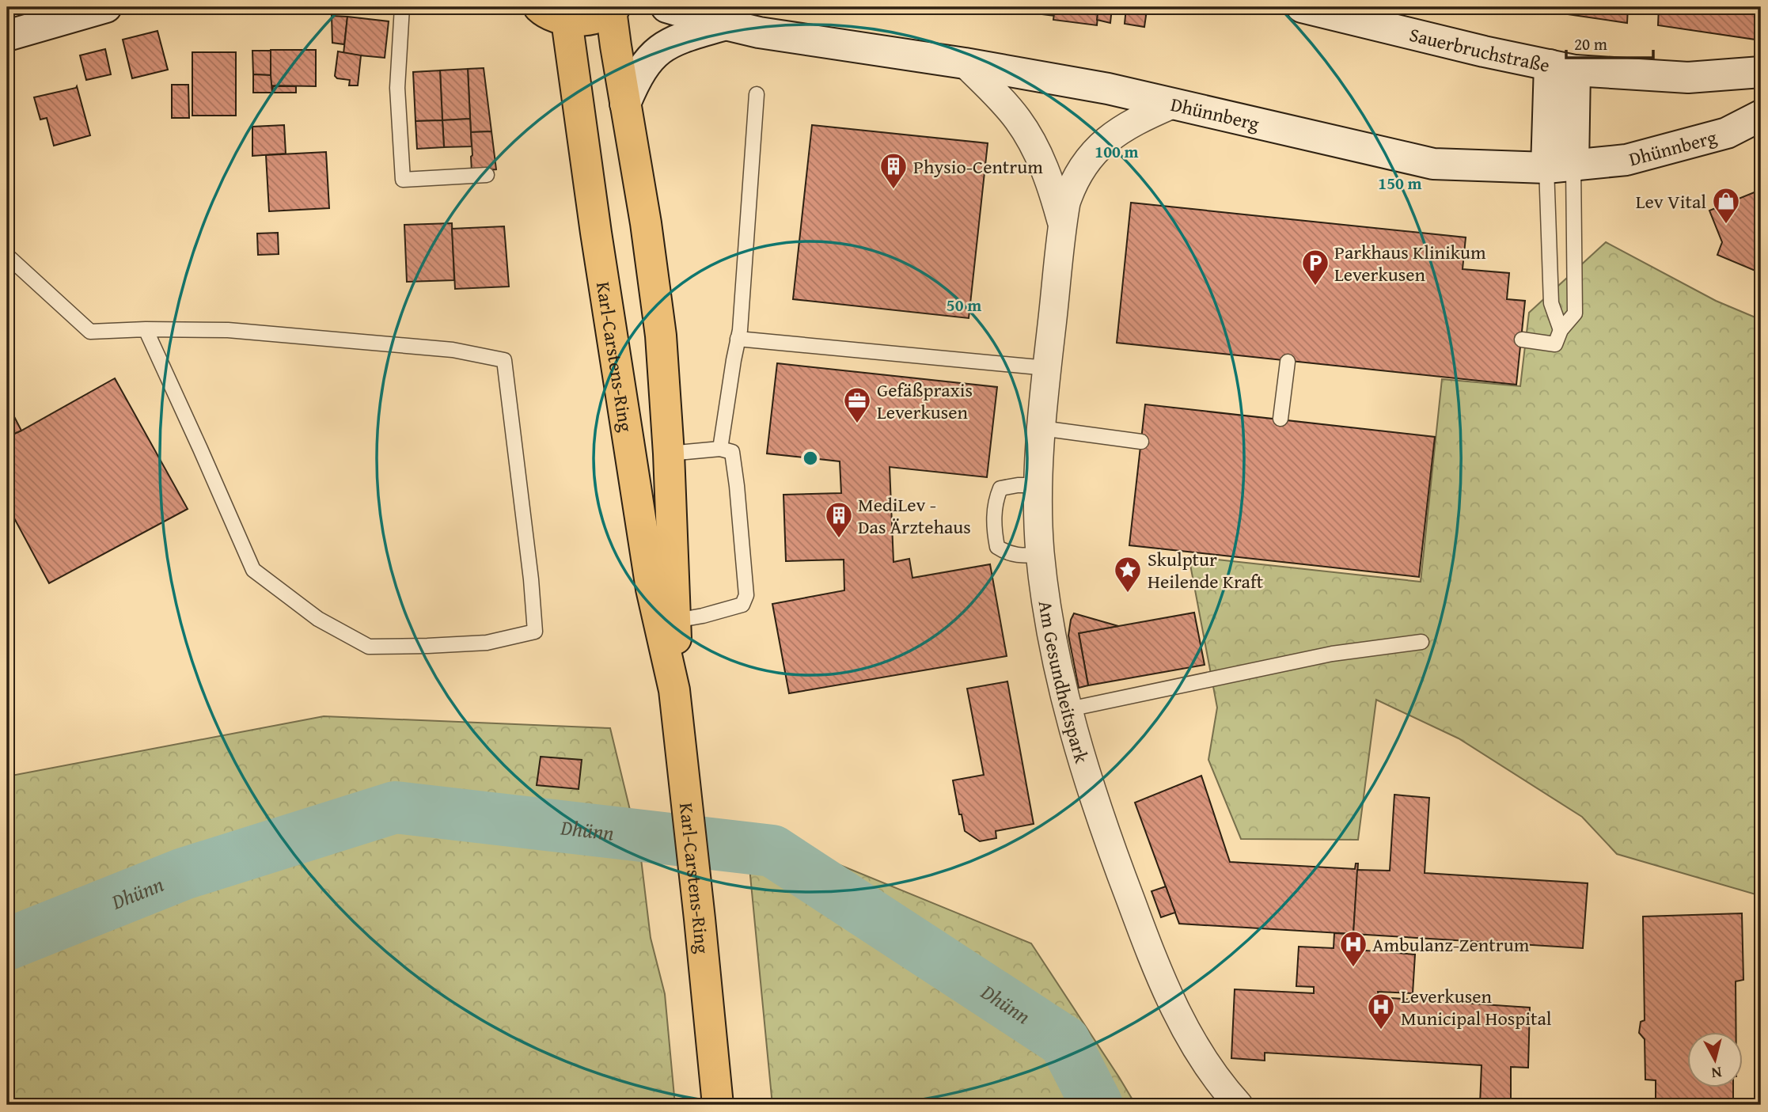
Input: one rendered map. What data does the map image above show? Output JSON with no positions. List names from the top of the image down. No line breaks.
{"streets":{"main road":["Karl-Carstens-Ring"],"street":["Sauerbruchstraße","Dhünnberg","Am Gesundheitspark"]},"crossings":[["Dhünnberg","Am Gesundheitspark"]],"water":["Dhünn"],"places":{"building":["Physio-Centrum","MediLev - Das Ärztehaus"],"shop":["Lev Vital"],"parking":["Parkhaus Klinikum Leverkusen"],"office":["Gefäßpraxis Leverkusen"],"place":["Skulptur Heilende Kraft"],"hospital":["Ambulanz-Zentrum","Leverkusen Municipal Hospital"]},"scale_bar":"20 m","north":"bottom","rings":["100 m","150 m","50 m"]}
